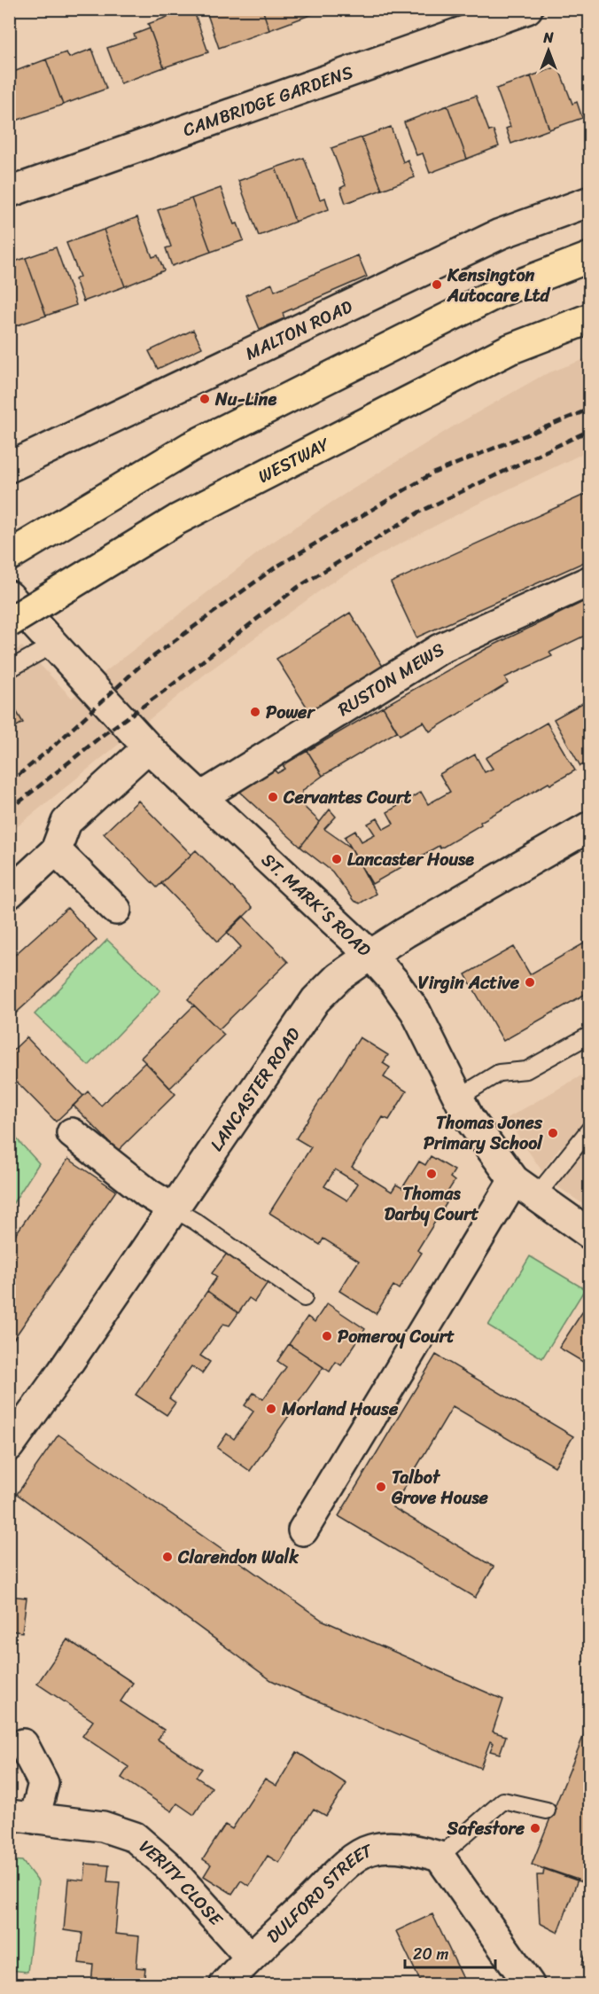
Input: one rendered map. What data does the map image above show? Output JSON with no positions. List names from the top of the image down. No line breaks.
{"streets":{"highway":["WESTWAY"],"street":["CAMBRIDGE GARDENS","MALTON ROAD","RUSTON MEWS","ST. MARK'S ROAD","LANCASTER ROAD","VERITY CLOSE","DULFORD STREET"]},"crossings":[["RUSTON MEWS","ST. MARK'S ROAD"],["ST. MARK'S ROAD","LANCASTER ROAD"],["VERITY CLOSE","DULFORD STREET"]],"places":["Kensington Autocare Ltd","Nu-Line","Power","Cervantes Court","Lancaster House","Virgin Active","Thomas Jones Primary School","Thomas Darby Court","Pomeroy Court","Morland House","Talbot Grove House","Clarendon Walk","Safestore"],"scale_bar":"20 m","north":"top"}
